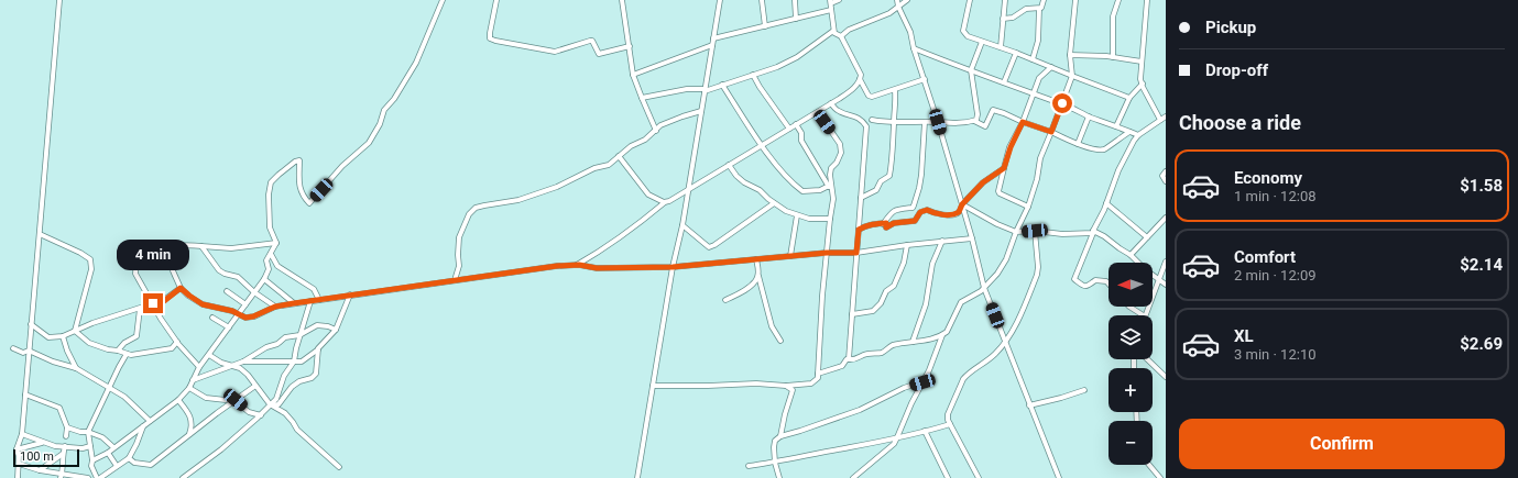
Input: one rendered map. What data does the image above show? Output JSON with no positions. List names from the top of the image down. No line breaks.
{"scale_bar":"100 m","north":"left","page":{"banner":["Pickup","Drop-off"],"heading":"Choose a ride","list":[{"name":"Economy","note":"1 min · 12:08","value":"$1.58"},{"name":"Comfort","note":"2 min · 12:09","value":"$2.14"},{"name":"XL","note":"3 min · 12:10","value":"$2.69"}],"bubble":"4 min","map_buttons":["+","−"],"buttons":"Confirm","scale":"100 m"}}
